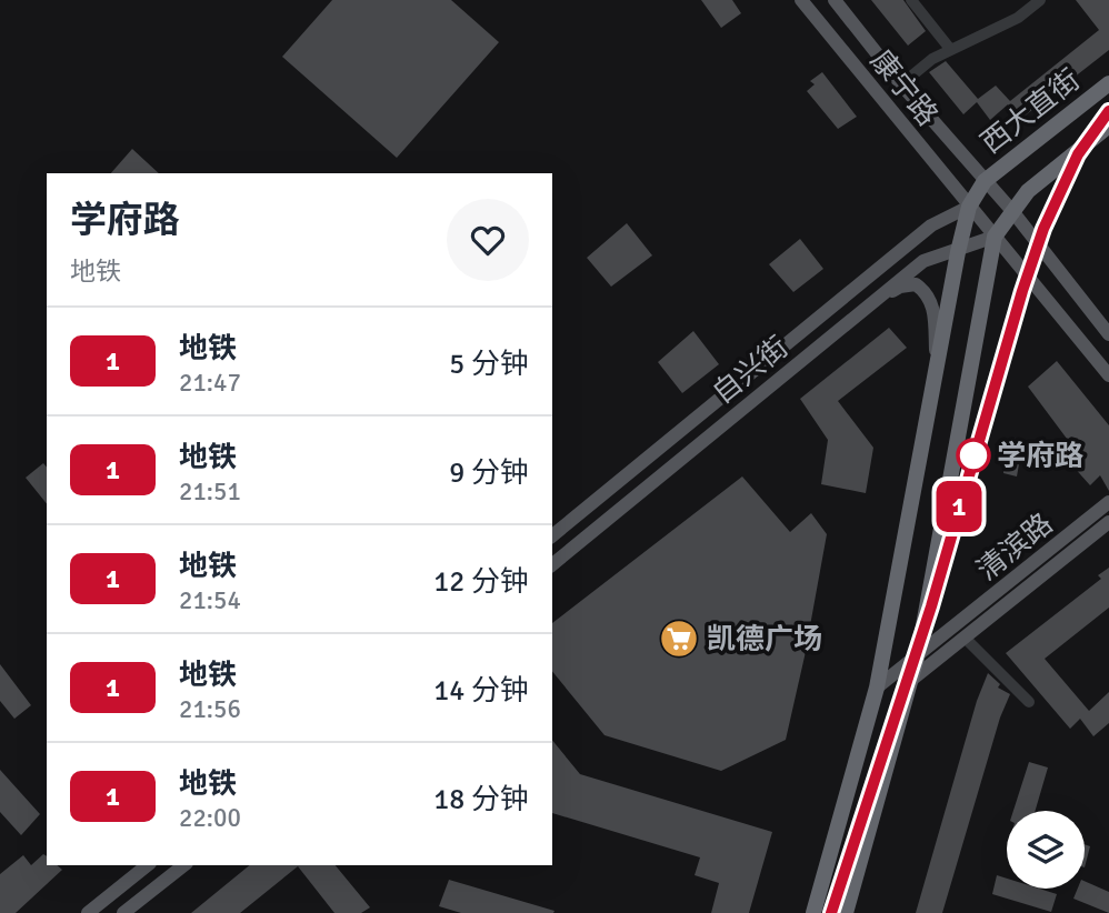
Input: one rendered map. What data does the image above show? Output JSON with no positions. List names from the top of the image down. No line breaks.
{"streets":{"highway":["西大直街"],"main road":["康宁路","自兴街","清滨路"]},"crossings":[["康宁路","西大直街"],["康宁路","自兴街"]],"places":{"other":["学府路"],"supermarket":["凯德广场"]},"lines":["metro line 1"],"page":{"on_map":"1","heading":["学府路","地铁"],"list":[{"mark":"1","name":"地铁","note":"21:47","value":"5 分钟"},{"mark":"1","name":"地铁","note":"21:51","value":"9 分钟"},{"mark":"1","name":"地铁","note":"21:54","value":"12 分钟"},{"mark":"1","name":"地铁","note":"21:56","value":"14 分钟"},{"mark":"1","name":"地铁","note":"22:00","value":"18 分钟"}]}}
